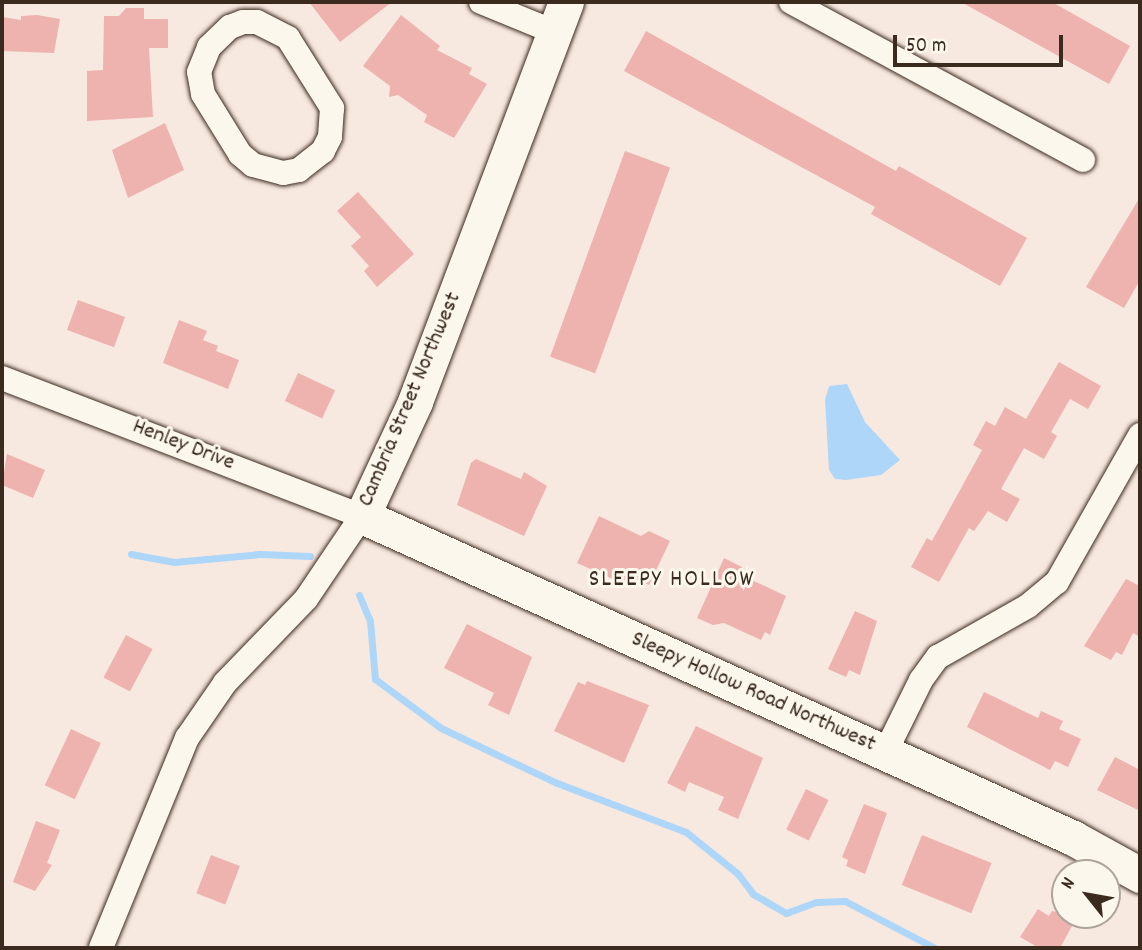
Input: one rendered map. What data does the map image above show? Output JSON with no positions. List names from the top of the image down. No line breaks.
{"streets":{"street":["Cambria Street Northwest","Henley Drive","Sleepy Hollow Road Northwest"]},"crossings":[["Cambria Street Northwest","Henley Drive"],["Cambria Street Northwest","Sleepy Hollow Road Northwest"],["Henley Drive","Sleepy Hollow Road Northwest"]],"districts":["SLEEPY HOLLOW"],"scale_bar":"50 m","north":"top left"}
